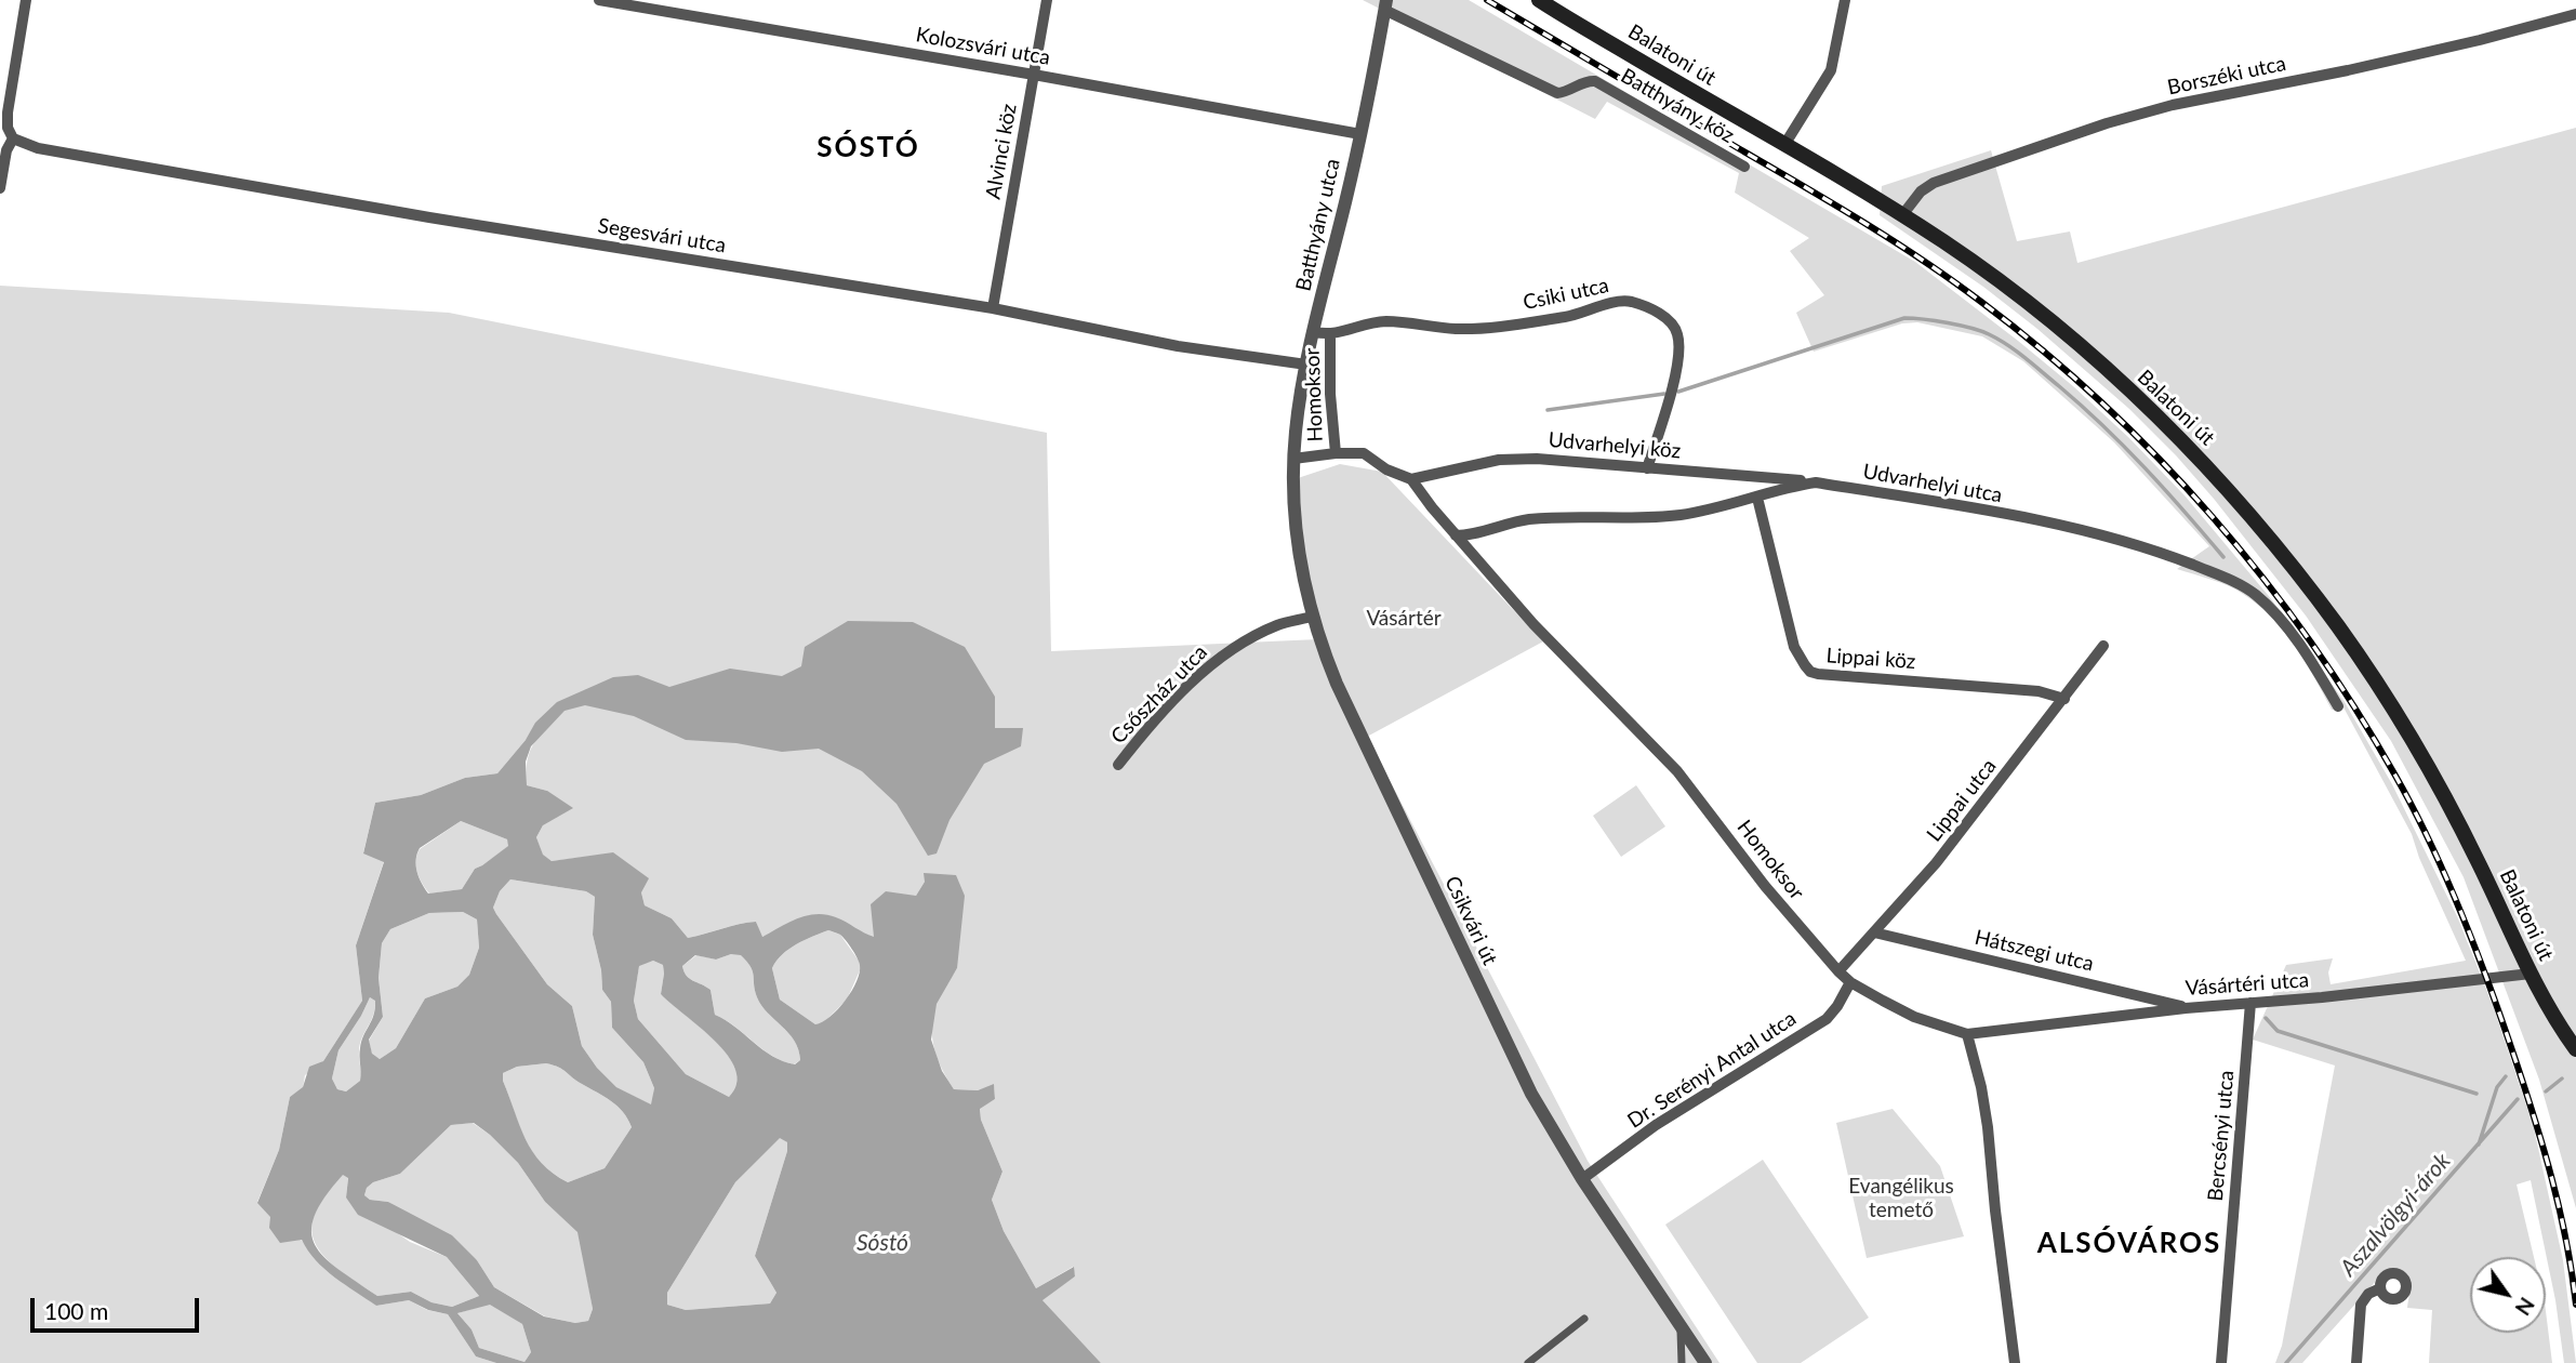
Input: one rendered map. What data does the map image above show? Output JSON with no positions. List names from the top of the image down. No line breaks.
{"streets":{"main road":["Balatoni út"],"street":["Kolozsvári utca","Borszéki utca","Batthyány köz","Alvinci köz","Batthyány utca","Segesvári utca","Csiki utca","Homoksor","Udvarhelyi köz","Udvarhelyi utca","Lippai köz","Csőszház utca","Lippai utca","Csikvári út","Hátszegi utca","Vásártéri utca","Dr. Serényi Antal utca","Bercsényi utca"]},"crossings":[["Kolozsvári utca","Alvinci köz"],["Kolozsvári utca","Batthyány utca"],["Balatoni út","Borszéki utca"],["Balatoni út","Vásártéri utca"],["Batthyány köz","Batthyány utca"],["Alvinci köz","Segesvári utca"],["Batthyány utca","Segesvári utca"],["Batthyány utca","Csiki utca"],["Batthyány utca","Homoksor"],["Batthyány utca","Csikvári út"],["Csiki utca","Homoksor"],["Csiki utca","Udvarhelyi köz"],["Homoksor","Udvarhelyi köz"],["Homoksor","Udvarhelyi utca"],["Homoksor","Lippai utca"],["Homoksor","Csikvári út"],["Homoksor","Vásártéri utca"],["Homoksor","Dr. Serényi Antal utca"],["Udvarhelyi köz","Udvarhelyi utca"],["Udvarhelyi utca","Lippai köz"],["Lippai köz","Lippai utca"],["Csőszház utca","Csikvári út"],["Lippai utca","Hátszegi utca"],["Csikvári út","Dr. Serényi Antal utca"],["Hátszegi utca","Vásártéri utca"],["Vásártéri utca","Bercsényi utca"]],"districts":["SÓSTÓ","ALSÓVÁROS"],"water":["Aszalvölgyi-árok","Sóstó"],"parks":["Vásártér","Evangélikus temető"],"scale_bar":"100 m","north":"bottom right"}
